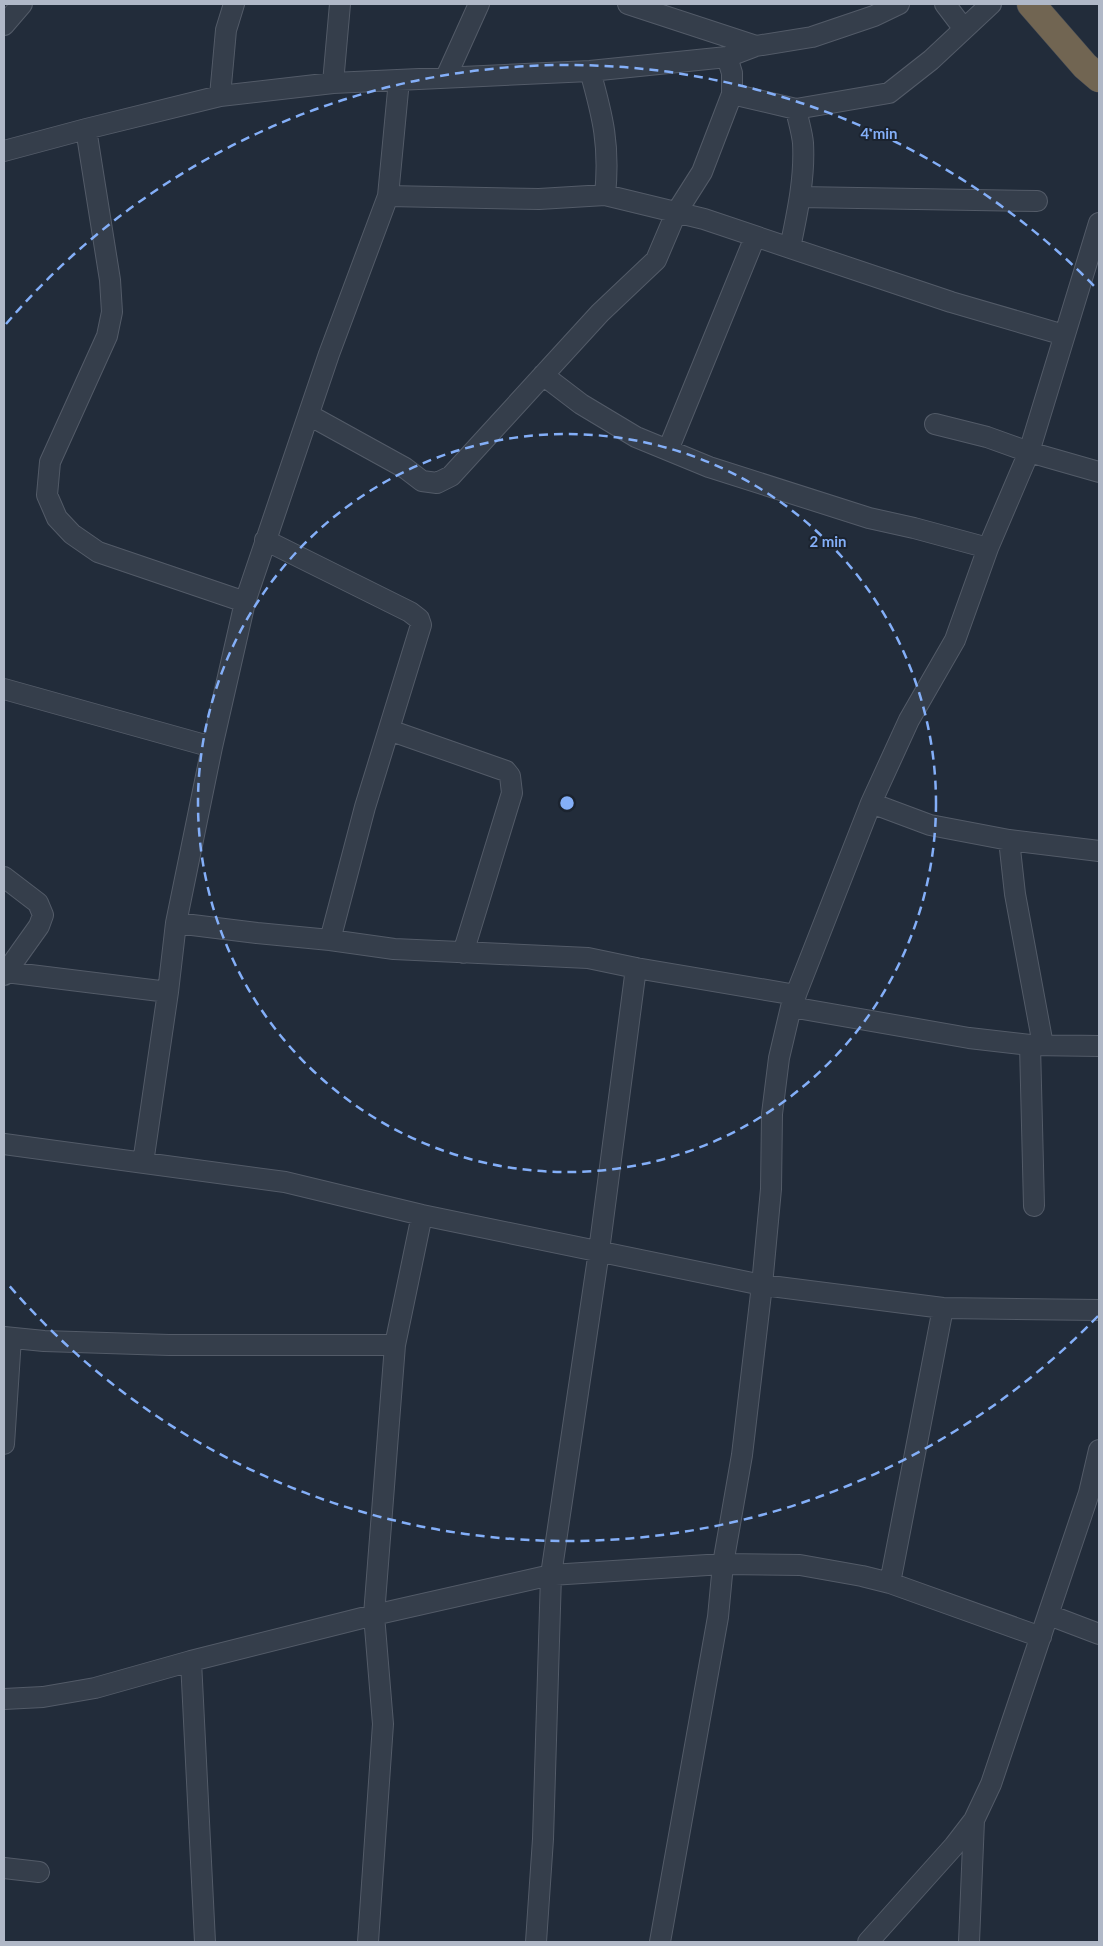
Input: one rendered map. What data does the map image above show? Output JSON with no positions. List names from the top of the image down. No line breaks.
{"rings":["4 min","2 min"]}
